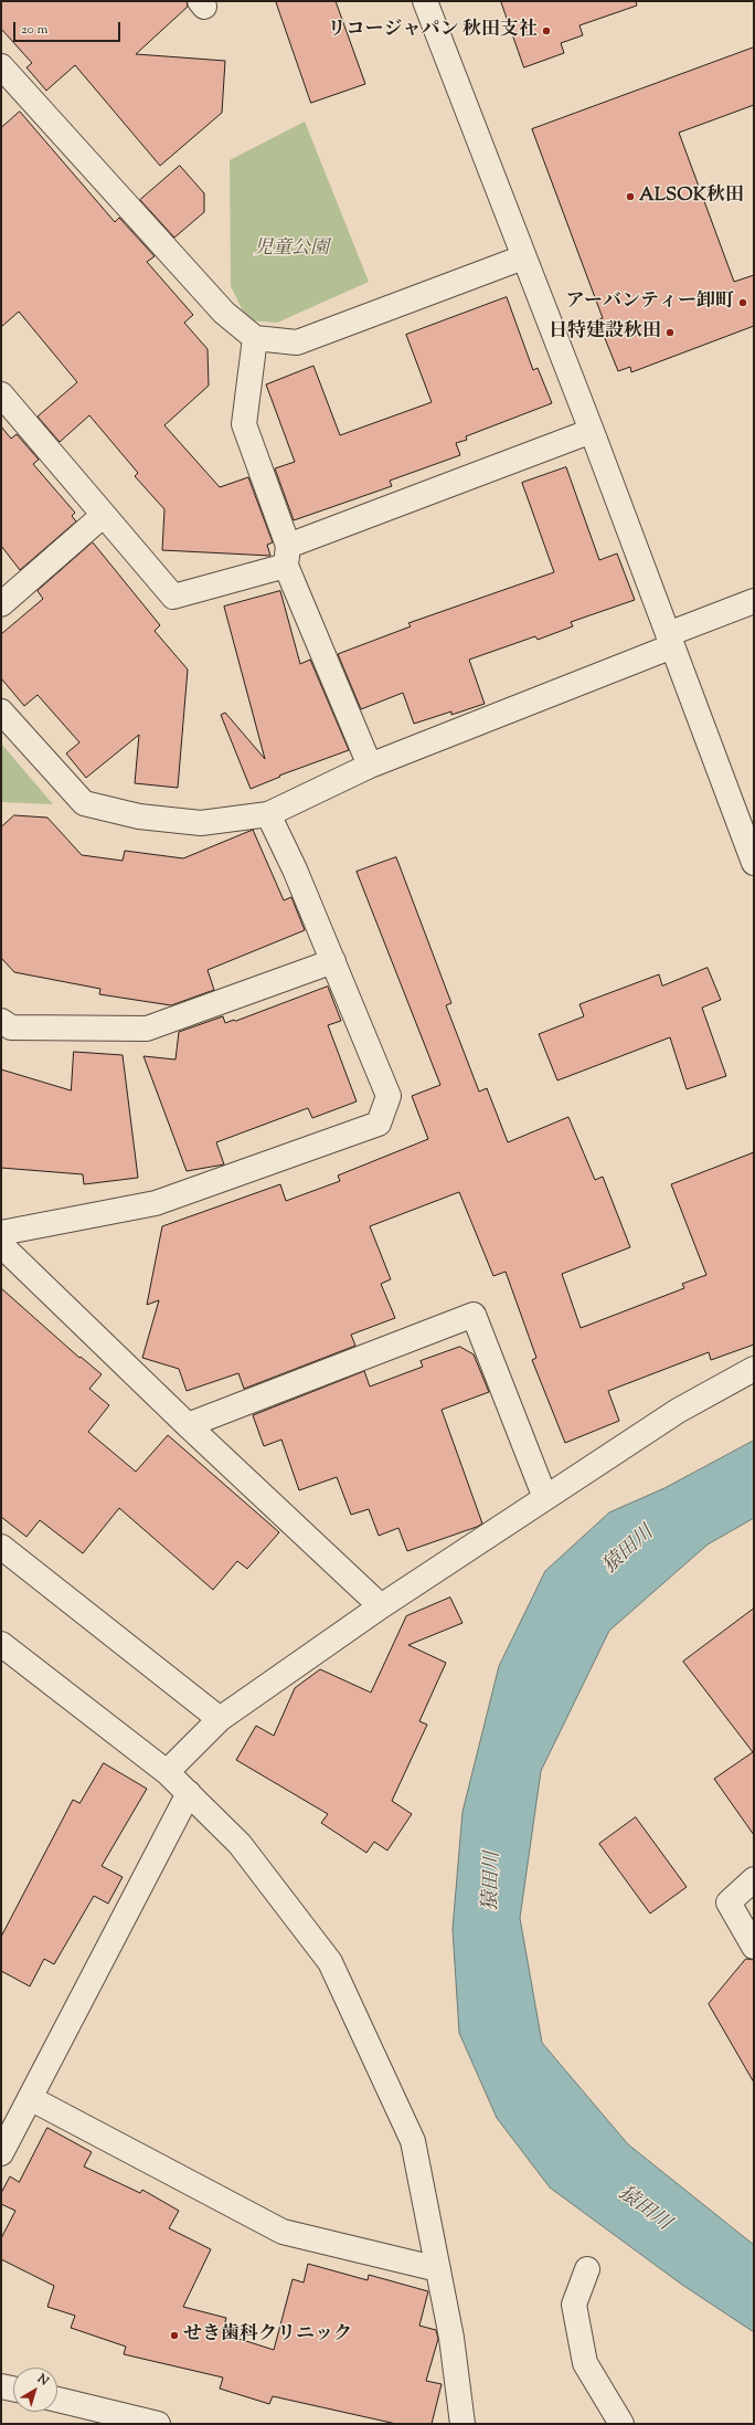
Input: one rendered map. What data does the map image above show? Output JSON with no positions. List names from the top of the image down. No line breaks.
{"water":["猿田川"],"parks":["児童公園"],"places":["リコージャパン 秋田支社","ALSOK秋田","アーバンティー卸町","日特建設秋田","せき歯科クリニック"],"scale_bar":"20 m","north":"top right"}
